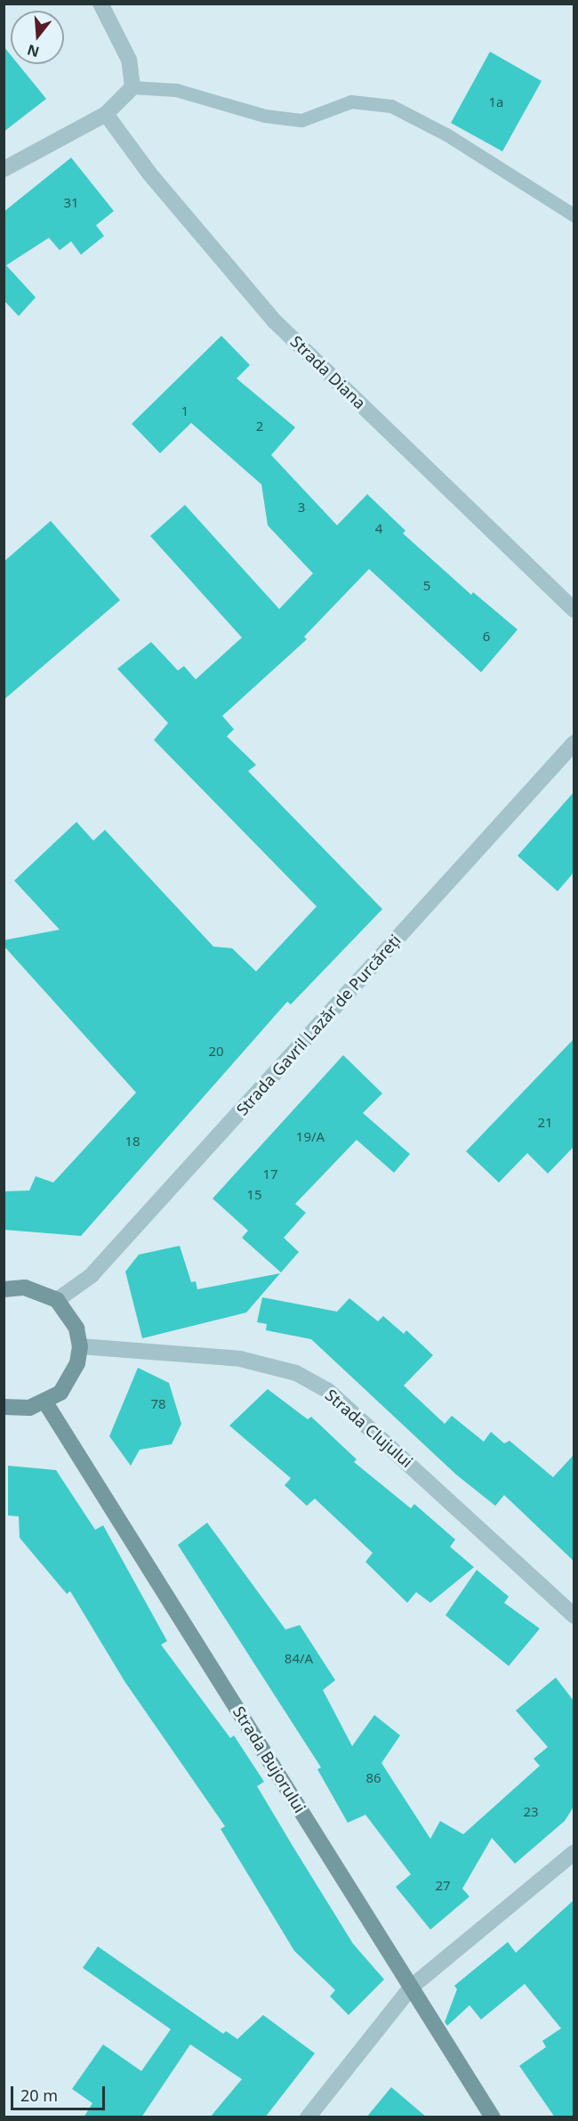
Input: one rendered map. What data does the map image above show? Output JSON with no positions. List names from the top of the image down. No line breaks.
{"streets":{"street":["Strada Diana","Strada Gavril Lazăr de Purcăreți","Strada Clujului","Strada Bujorului"]},"house_numbers":["1a","31","1","2","3","4","5","6","20","21","19/A","18","17","15","78","84/A","86","23","27"],"scale_bar":"20 m","north":"bottom"}
